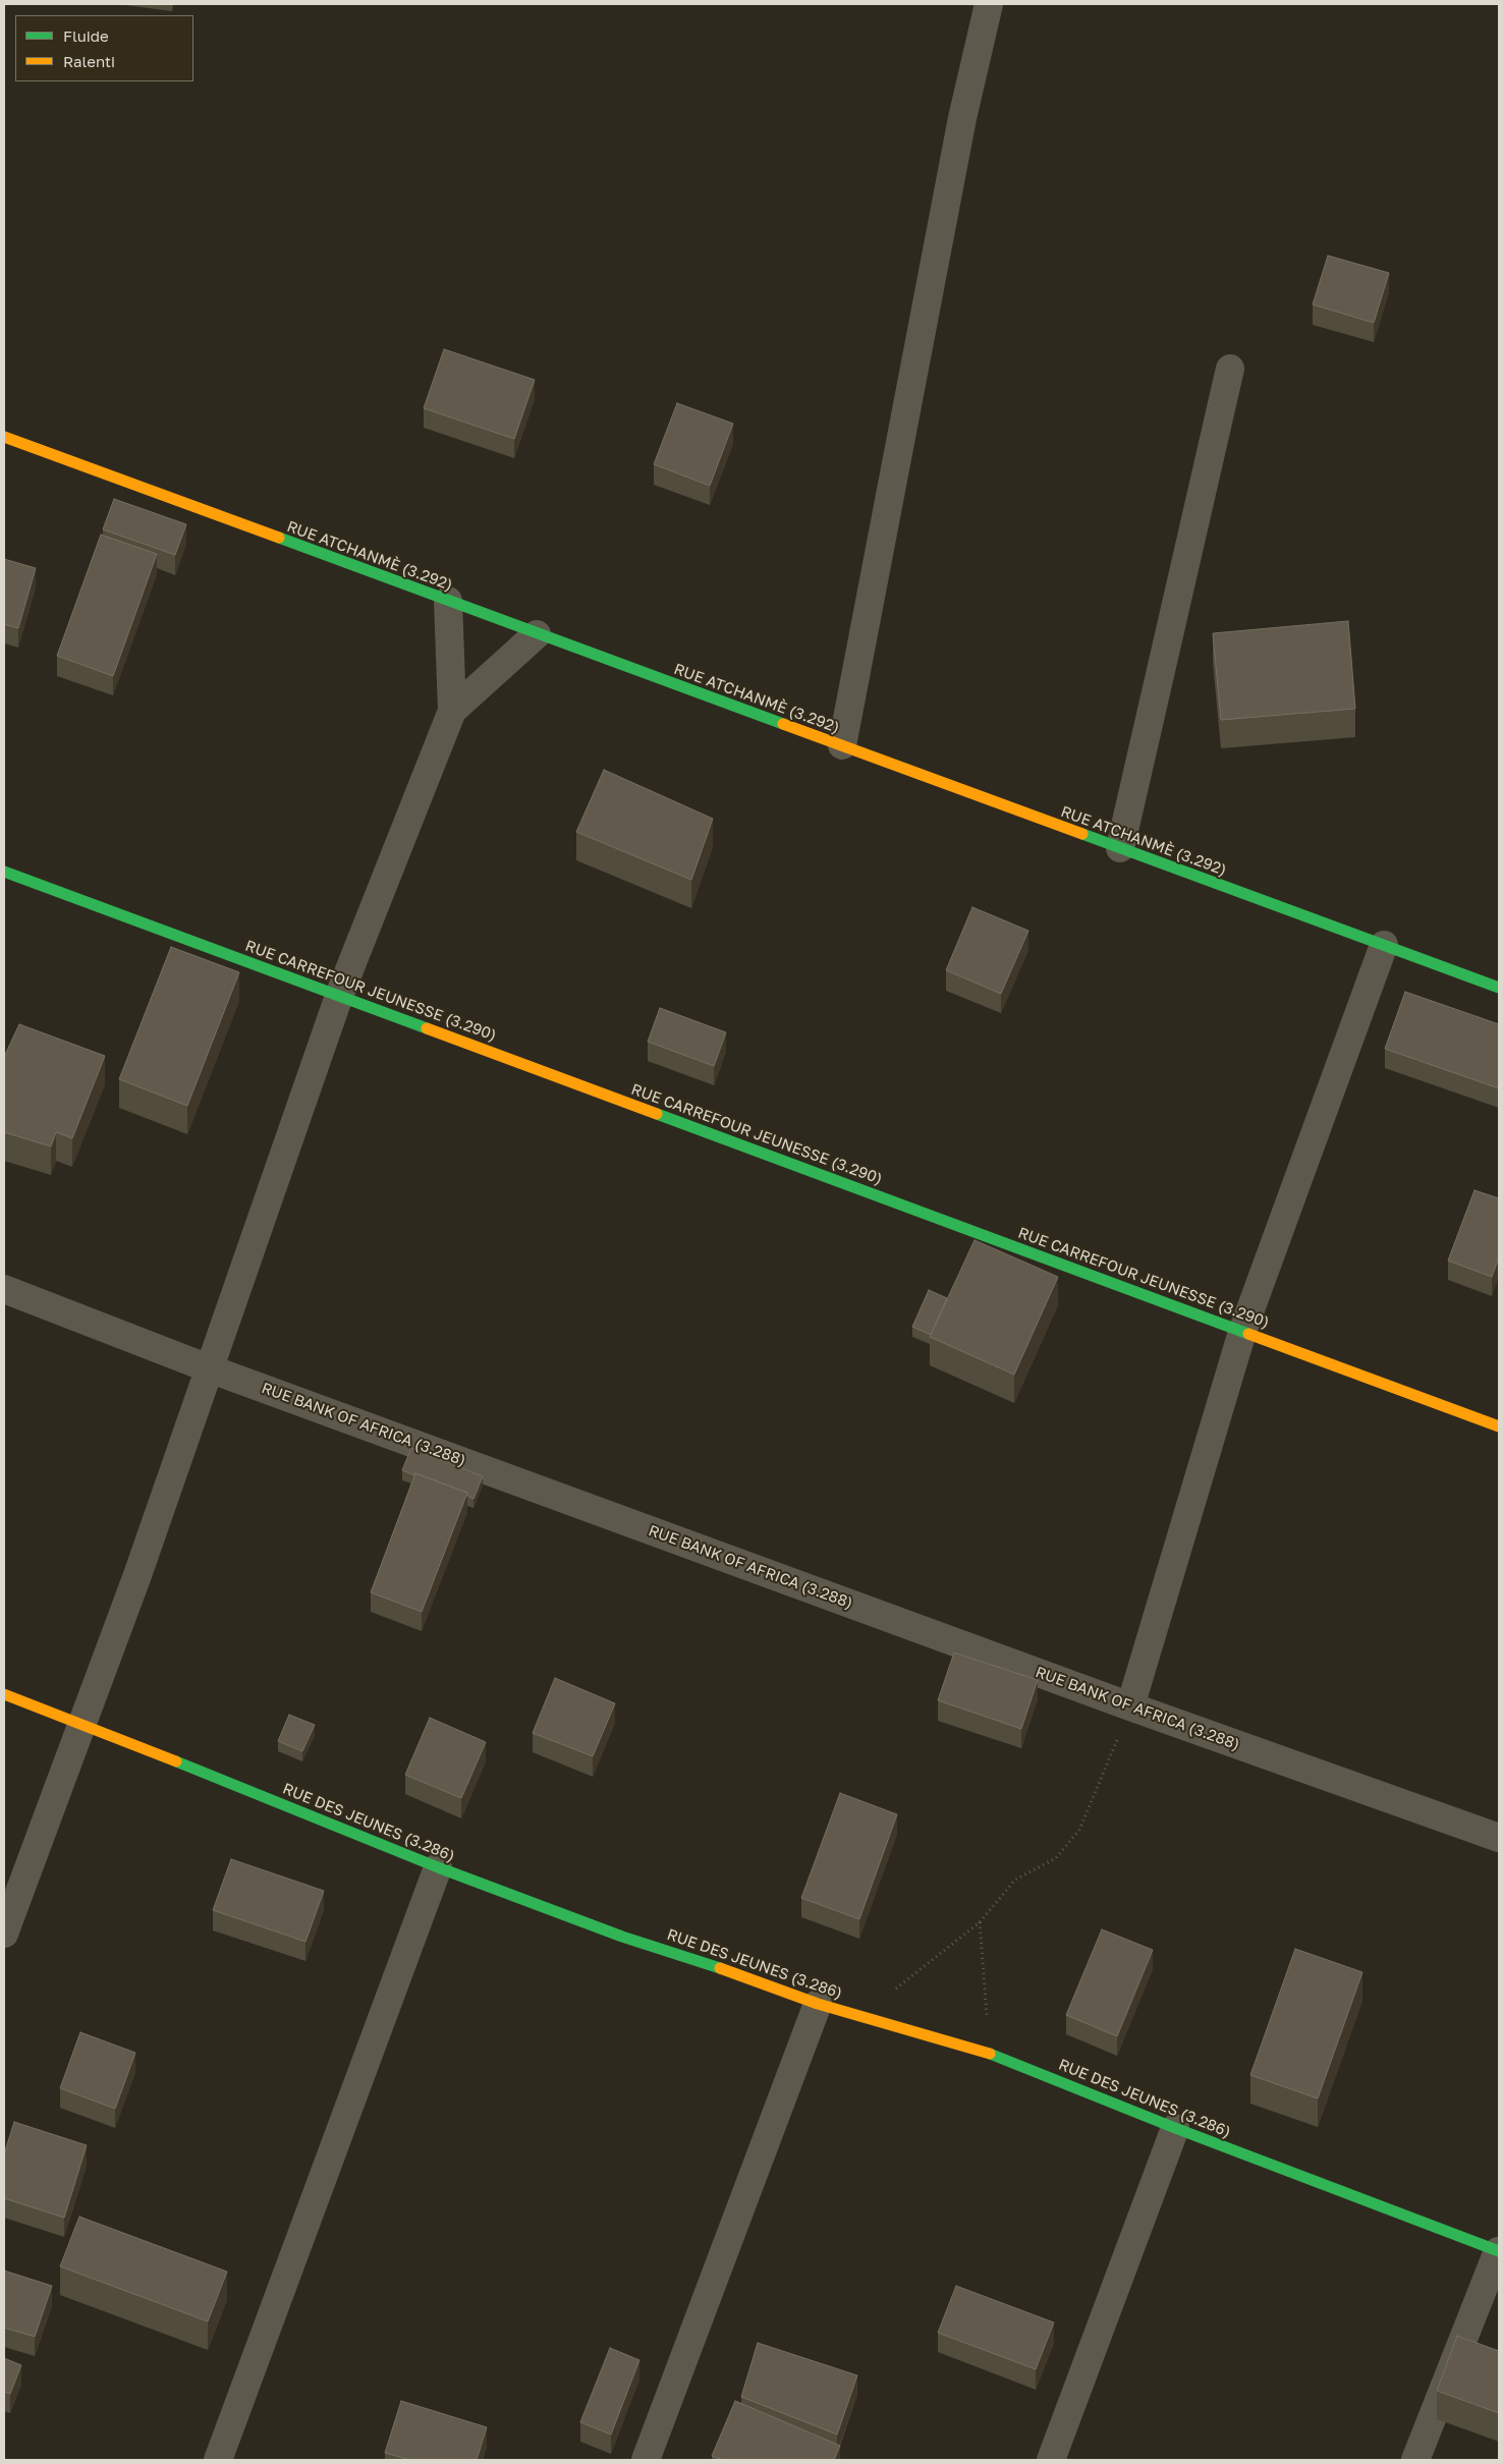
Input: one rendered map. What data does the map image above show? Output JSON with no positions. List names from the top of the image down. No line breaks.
{"streets":{"street":["RUE ATCHANMÈ (3.292)","RUE CARREFOUR JEUNESSE (3.290)","RUE BANK OF AFRICA (3.288)","RUE DES JEUNES (3.286)"]},"legend":["Fluide","Ralenti"]}
